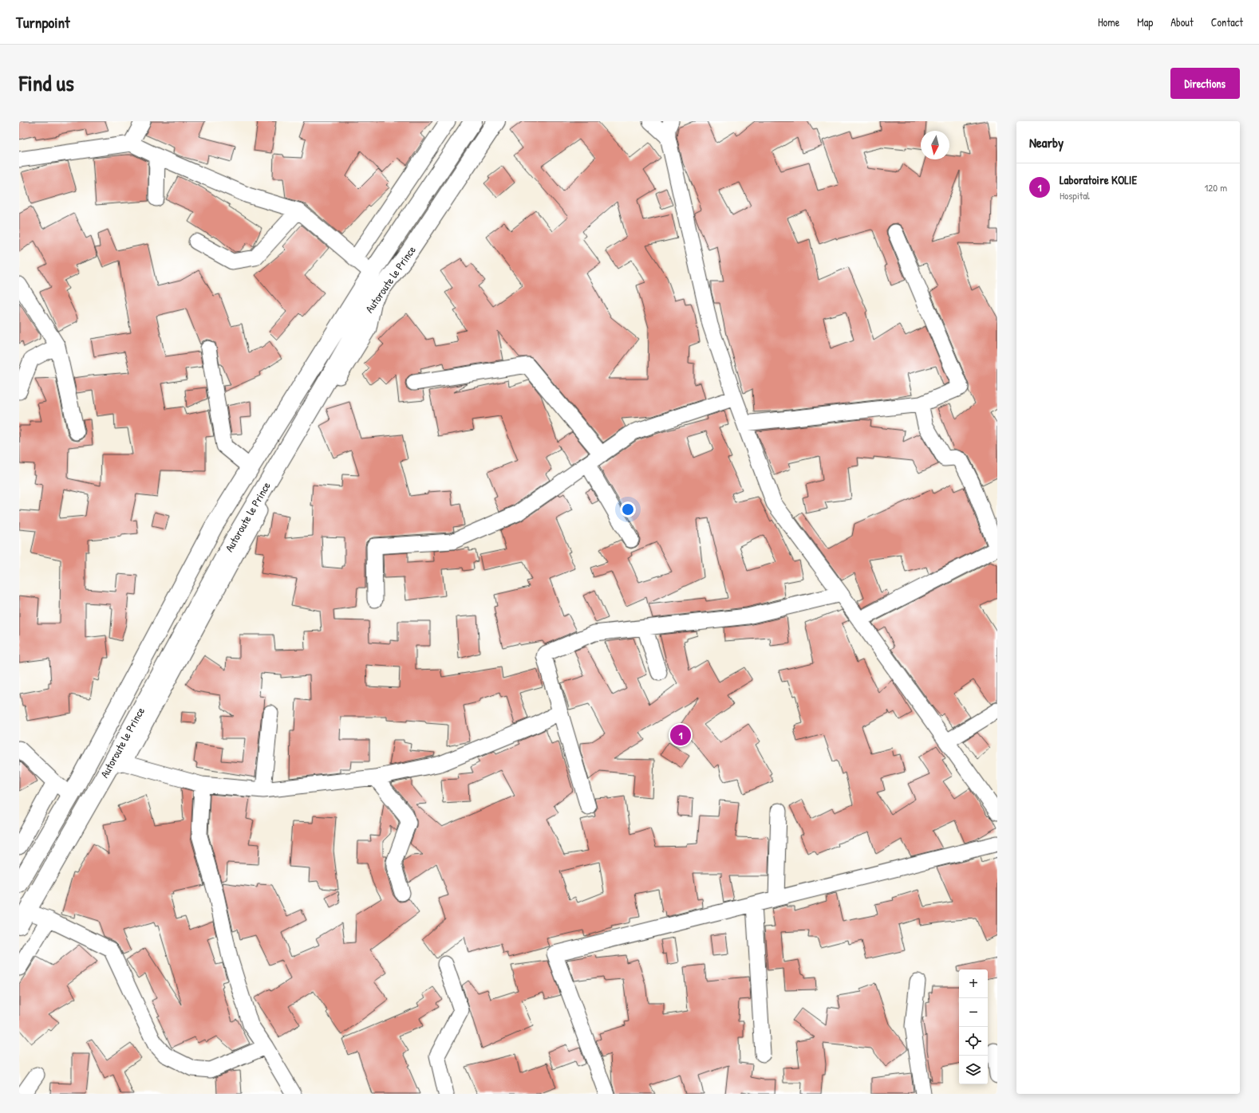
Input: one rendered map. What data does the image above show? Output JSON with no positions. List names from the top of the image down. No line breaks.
{"streets":{"main road":["Autoroute le Prince"]},"north":"bottom","page":{"header":"Turnpoint","nav":["Home","Map","About","Contact"],"title":"Find us","buttons":"Directions","heading":"Nearby","list":[{"mark":"1","name":"Laboratoire KOLIE","note":"Hospital","value":"120 m"}],"pins":"1","map_buttons":["+","−"]}}
